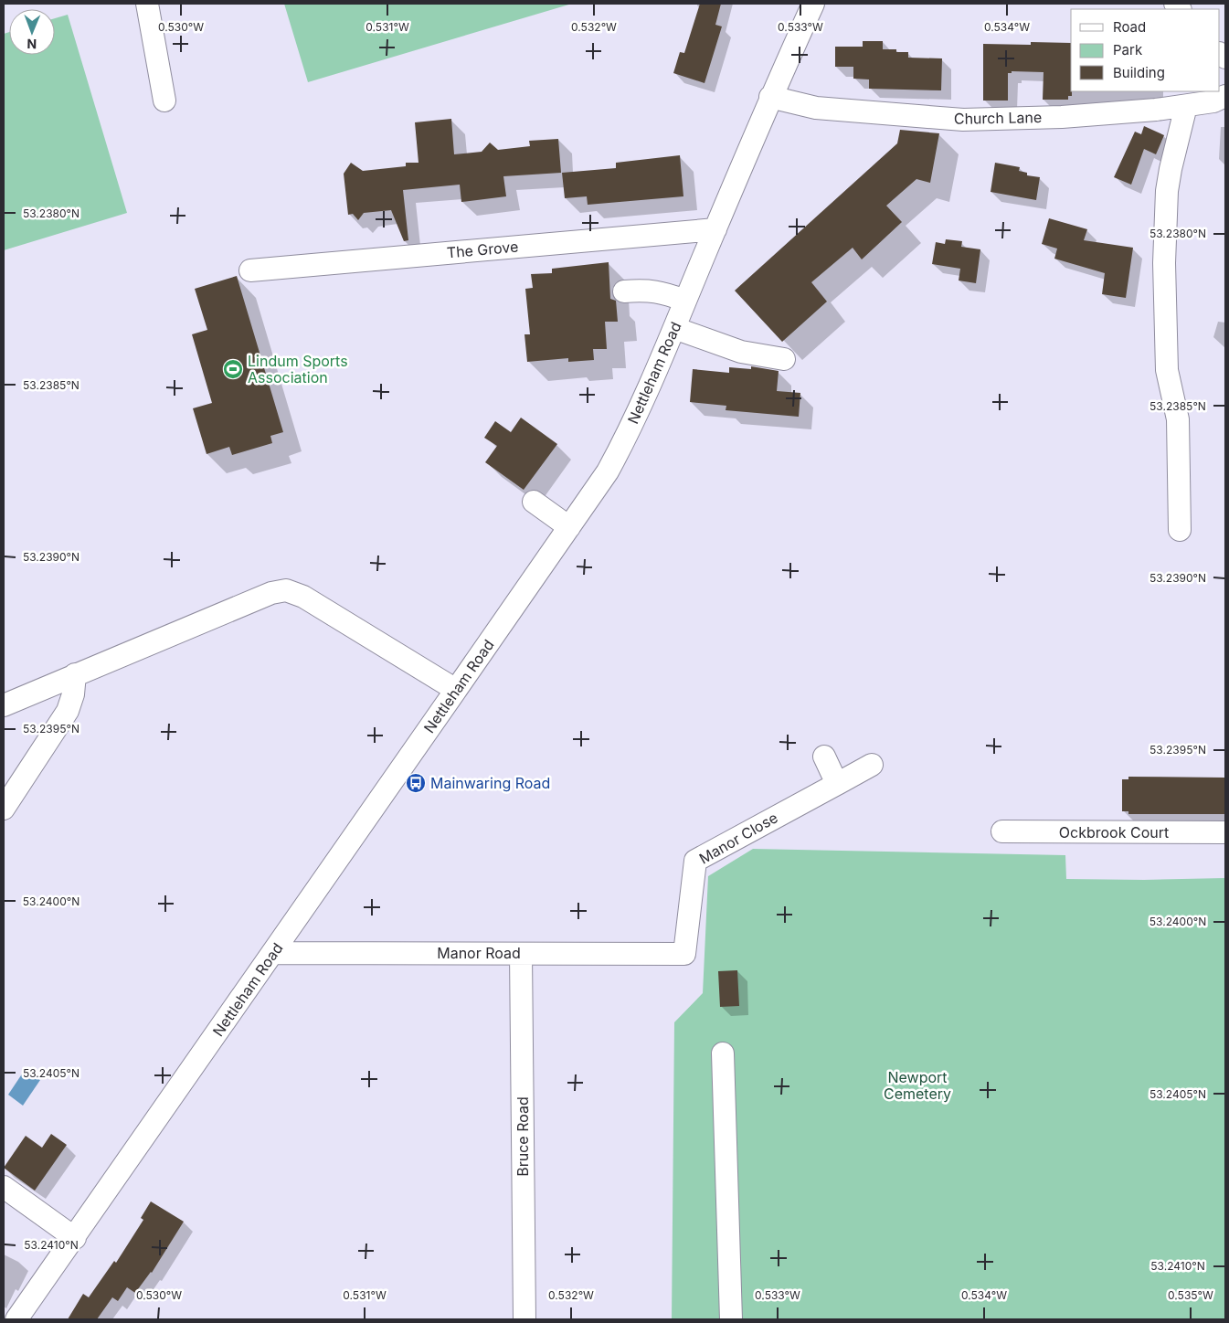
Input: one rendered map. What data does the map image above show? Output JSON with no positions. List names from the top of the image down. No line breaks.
{"streets":{"street":["Church Lane","The Grove","Nettleham Road","Ockbrook Court","Manor Close","Manor Road","Bruce Road"]},"crossings":[["Church Lane","Nettleham Road"],["The Grove","Nettleham Road"],["Nettleham Road","Manor Road"],["Manor Close","Manor Road"],["Manor Road","Bruce Road"]],"parks":["Newport Cemetery"],"places":{"sports":["Lindum Sports Association"],"bus stop":["Mainwaring Road"]},"legend":["Road","Park","Building"],"north":"bottom","coordinates":["0.530°W","0.531°W","0.532°W","0.533°W","0.534°W","53.2380°N","53.2385°N","53.2390°N","53.2395°N","53.2400°N","53.2405°N","53.2410°N","0.535°W"]}
